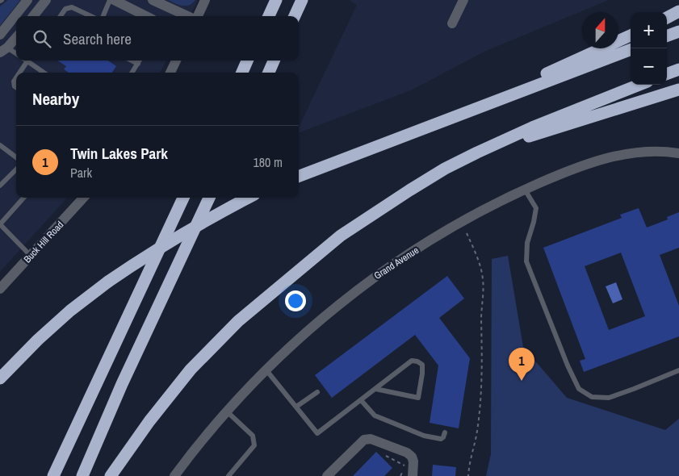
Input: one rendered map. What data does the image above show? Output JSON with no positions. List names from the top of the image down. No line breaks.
{"streets":{"street":["Buck Hill Road","Grand Avenue"]},"north":"top","page":{"map_buttons":["+","−"],"search":"Search here","heading":"Nearby","list":[{"mark":"1","name":"Twin Lakes Park","note":"Park","value":"180 m"}],"pins":"1"}}
